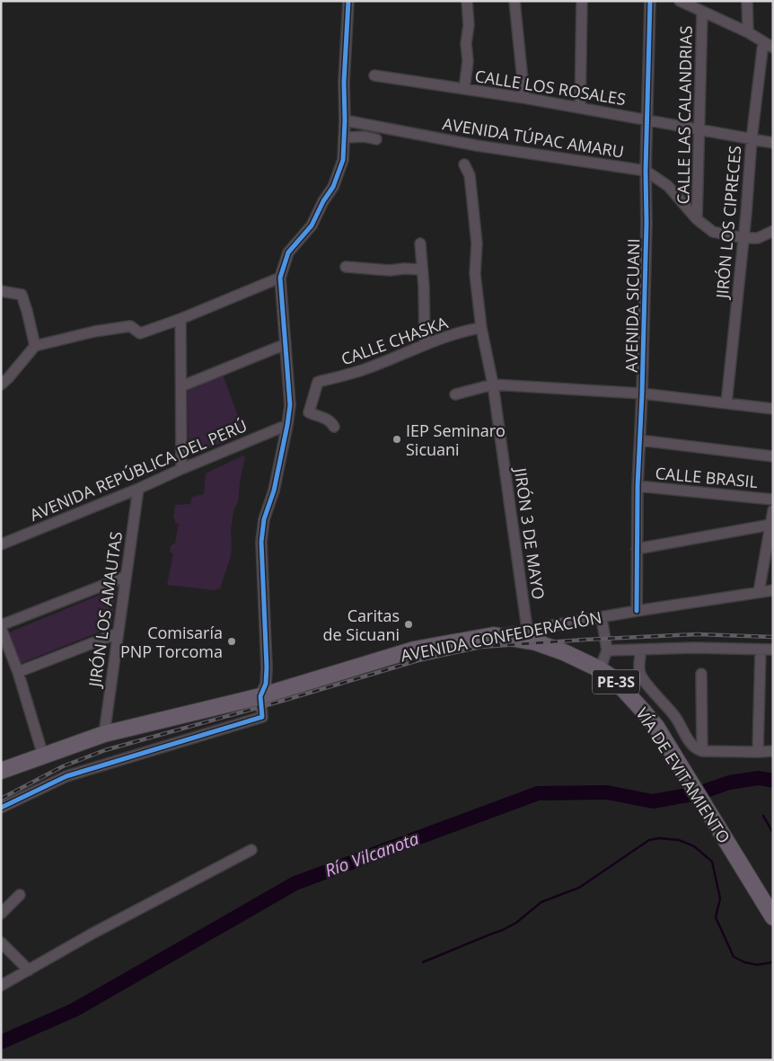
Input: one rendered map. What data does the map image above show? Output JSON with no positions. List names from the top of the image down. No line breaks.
{"streets":{"highway":["AVENIDA CONFEDERACIÓN","PE-3S","VÍA DE EVITAMIENTO"],"street":["CALLE LOS ROSALES","CALLE LAS CALANDRIAS","AVENIDA TÚPAC AMARU","JIRÓN LOS CIPRECES","AVENIDA SICUANI","CALLE CHASKA","AVENIDA REPÚBLICA DEL PERÚ","CALLE BRASIL","JIRÓN 3 DE MAYO","JIRÓN LOS AMAUTAS"]},"crossings":[["CALLE LOS ROSALES","CALLE LAS CALANDRIAS"],["CALLE LOS ROSALES","JIRÓN LOS CIPRECES"],["CALLE LOS ROSALES","AVENIDA SICUANI"],["CALLE LAS CALANDRIAS","AVENIDA TÚPAC AMARU"],["AVENIDA TÚPAC AMARU","JIRÓN LOS CIPRECES"],["AVENIDA TÚPAC AMARU","AVENIDA SICUANI"],["AVENIDA SICUANI","CALLE BRASIL"],["AVENIDA SICUANI","AVENIDA CONFEDERACIÓN"],["CALLE CHASKA","JIRÓN 3 DE MAYO"],["AVENIDA REPÚBLICA DEL PERÚ","JIRÓN LOS AMAUTAS"],["JIRÓN 3 DE MAYO","AVENIDA CONFEDERACIÓN"],["JIRÓN 3 DE MAYO","VÍA DE EVITAMIENTO"],["JIRÓN LOS AMAUTAS","AVENIDA CONFEDERACIÓN"],["AVENIDA CONFEDERACIÓN","VÍA DE EVITAMIENTO"]],"water":["Río Vilcanota"],"places":["IEP Seminaro Sicuani","Caritas de Sicuani","Comisaría PNP Torcoma"]}
